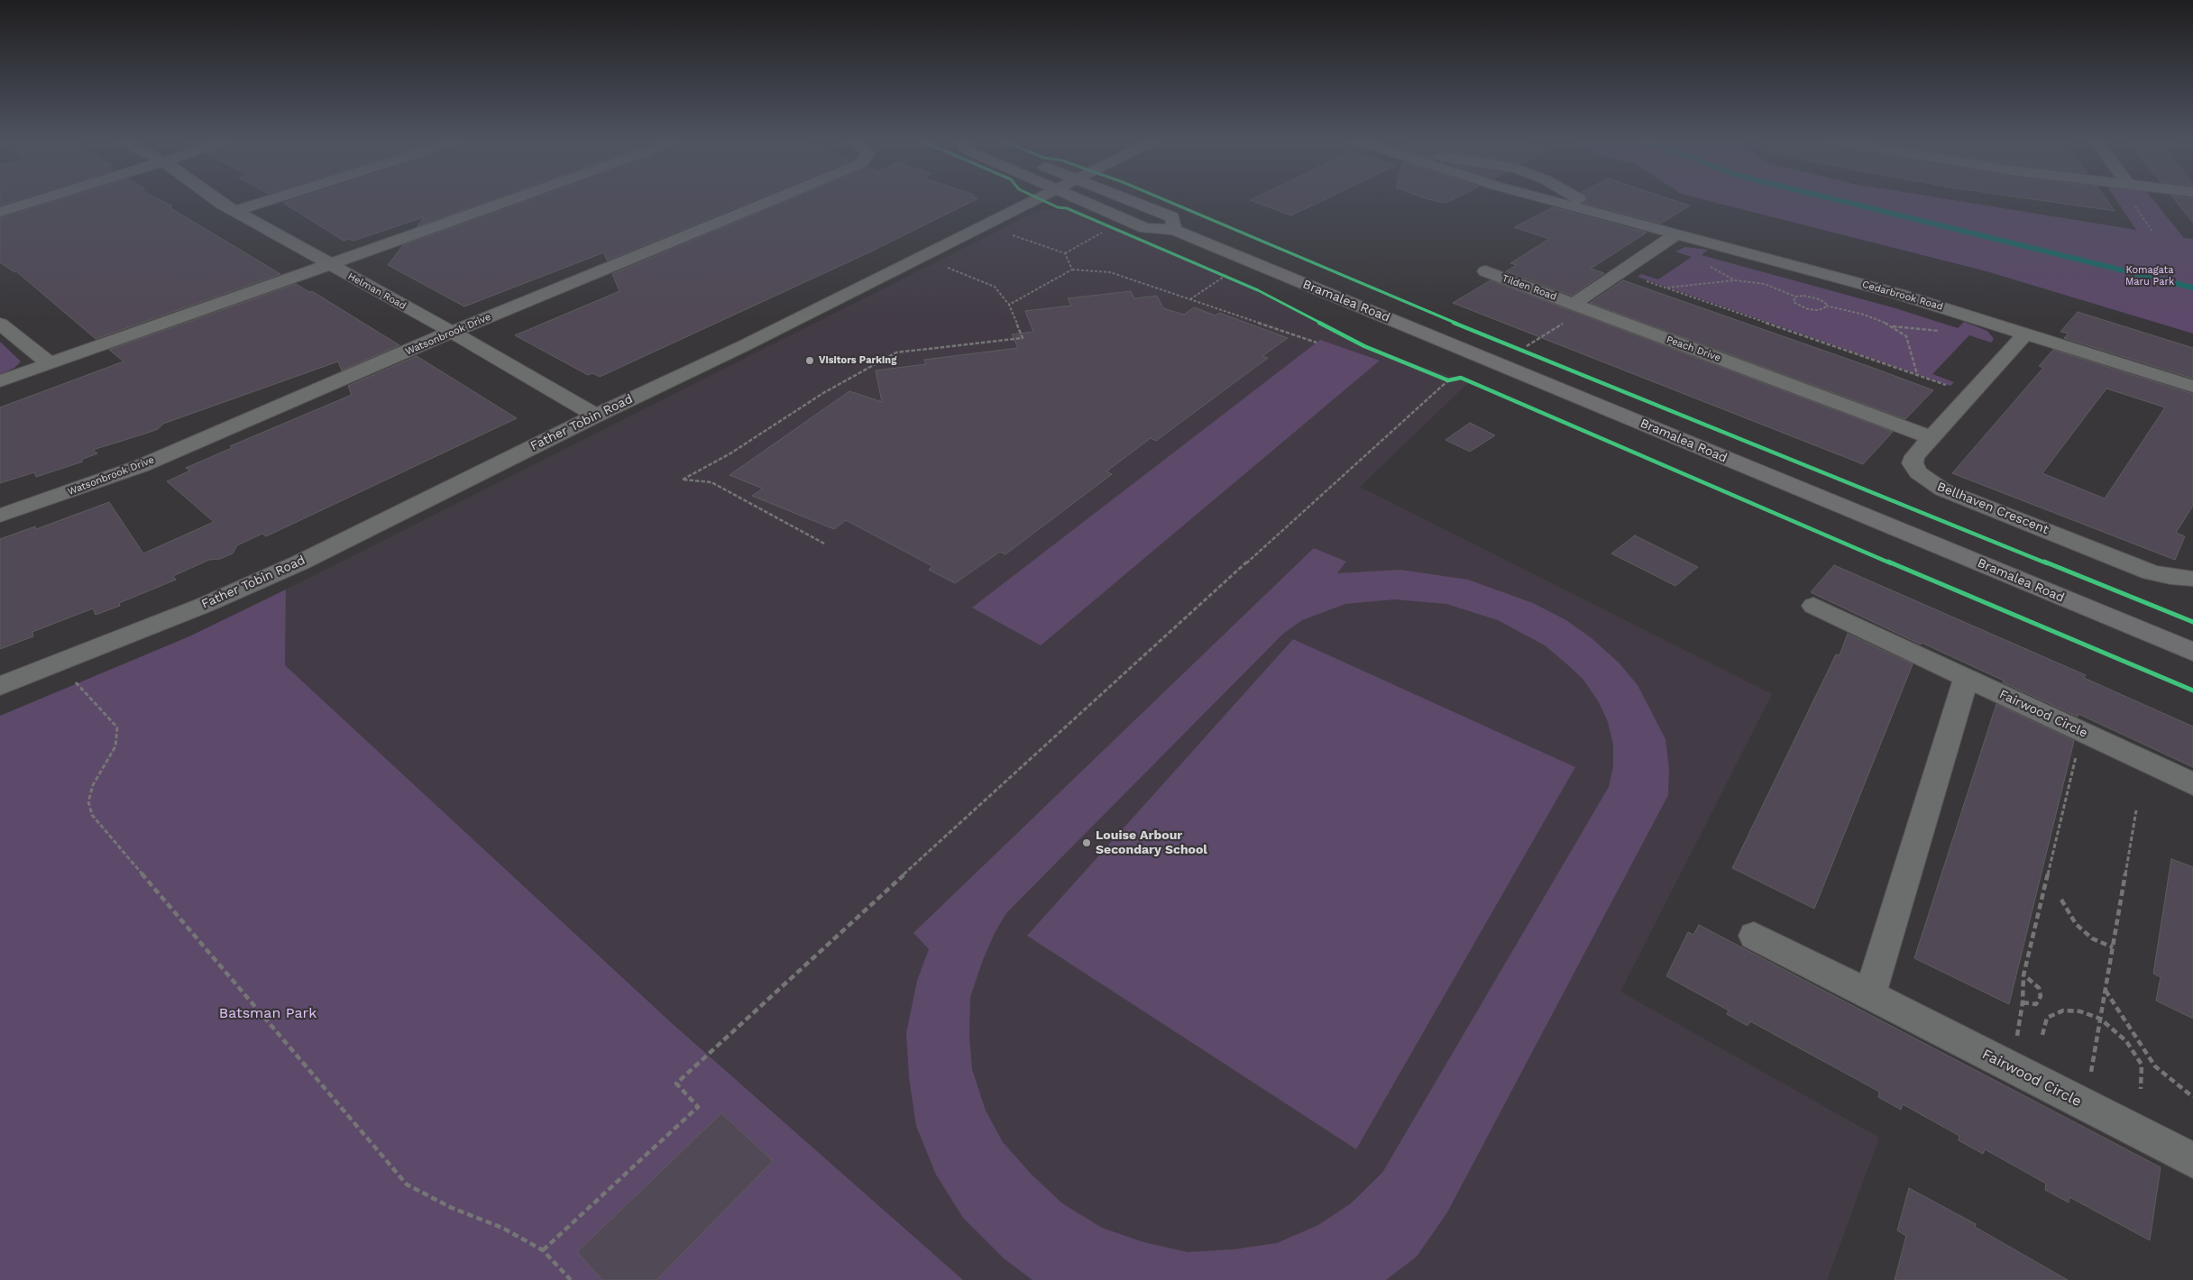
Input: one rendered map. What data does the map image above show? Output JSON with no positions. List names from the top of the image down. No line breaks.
{"streets":{"main road":["Bramalea Road"],"street":["Tilden Road","Helman Road","Cedarbrook Road","Watsonbrook Drive","Peach Drive","Father Tobin Road","Bellhaven Crescent","Fairwood Circle"]},"crossings":[["Tilden Road","Peach Drive"],["Helman Road","Watsonbrook Drive"],["Helman Road","Father Tobin Road"],["Cedarbrook Road","Bellhaven Crescent"],["Peach Drive","Bellhaven Crescent"]],"parks":["Komagata Maru Park","Batsman Park"],"places":["Visitors Parking","Louise Arbour Secondary School"]}
